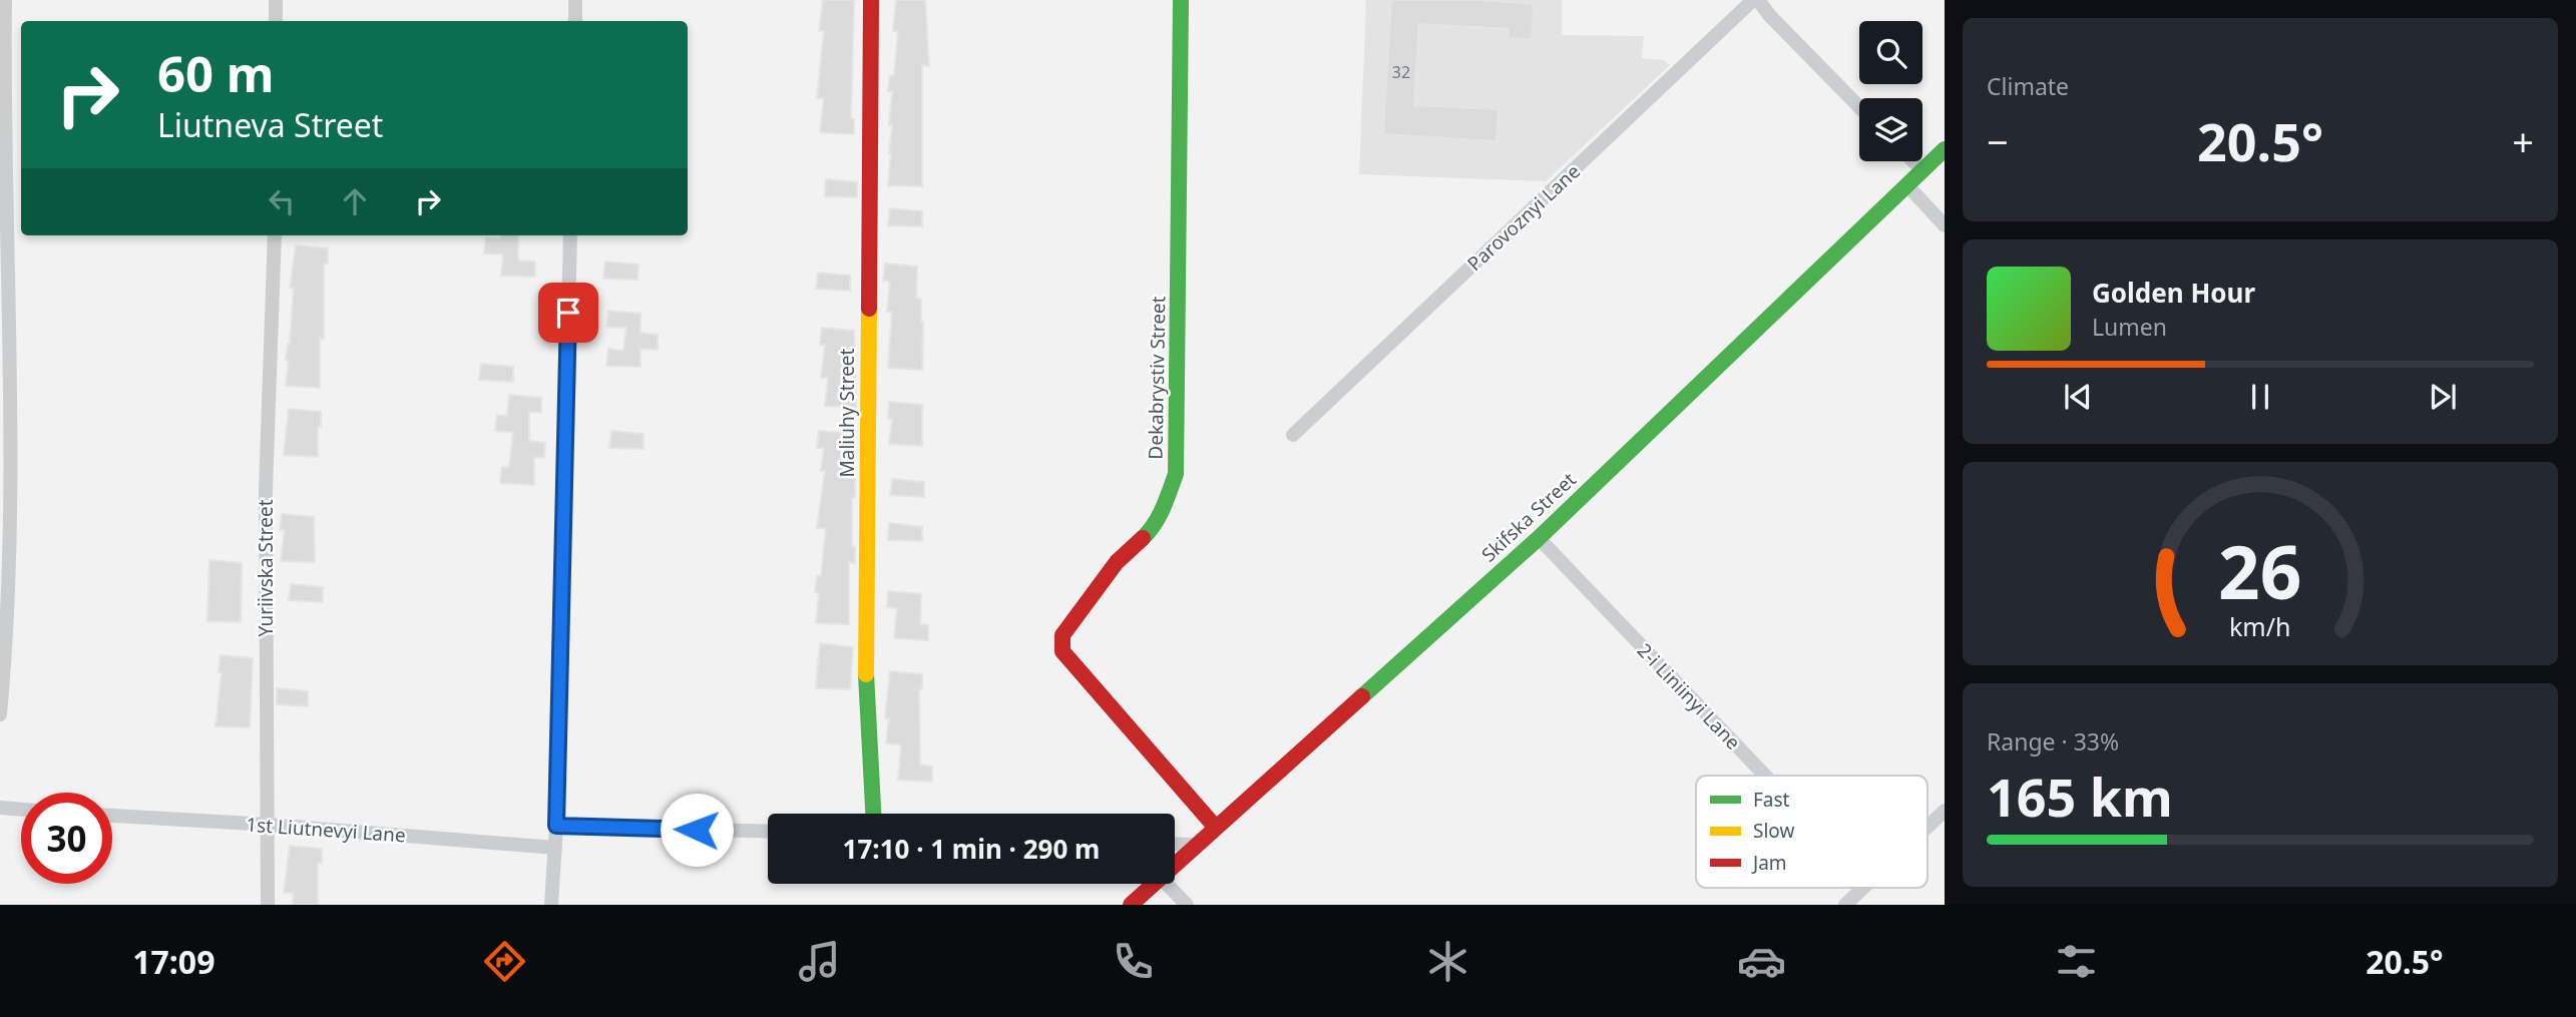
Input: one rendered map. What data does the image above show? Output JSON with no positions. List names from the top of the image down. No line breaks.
{"streets":{"street":["Parovoznyi Lane","Dekabrystiv Street","Maliuhy Street","Skifska Street","Yuriivska Street","2-i Liniinyi Lane","1st Liutnevyi Lane"]},"crossings":[["Dekabrystiv Street","Skifska Street"],["Skifska Street","2-i Liniinyi Lane"],["Yuriivska Street","1st Liutnevyi Lane"]],"house_numbers":["32"],"legend":["Fast","Slow","Jam"],"page":{"tile":["Climate",["Range · 33%","165 km"]],"turn":["60 m","Liutneva Street"],"heat":["−","20.5°","+"],"song":["Golden Hour","Lumen"],"limit":"30","trip":"17:10 · 1 min · 290 m","tabs":["17:09","20.5°"],"gauge":["26","km/h"]}}
